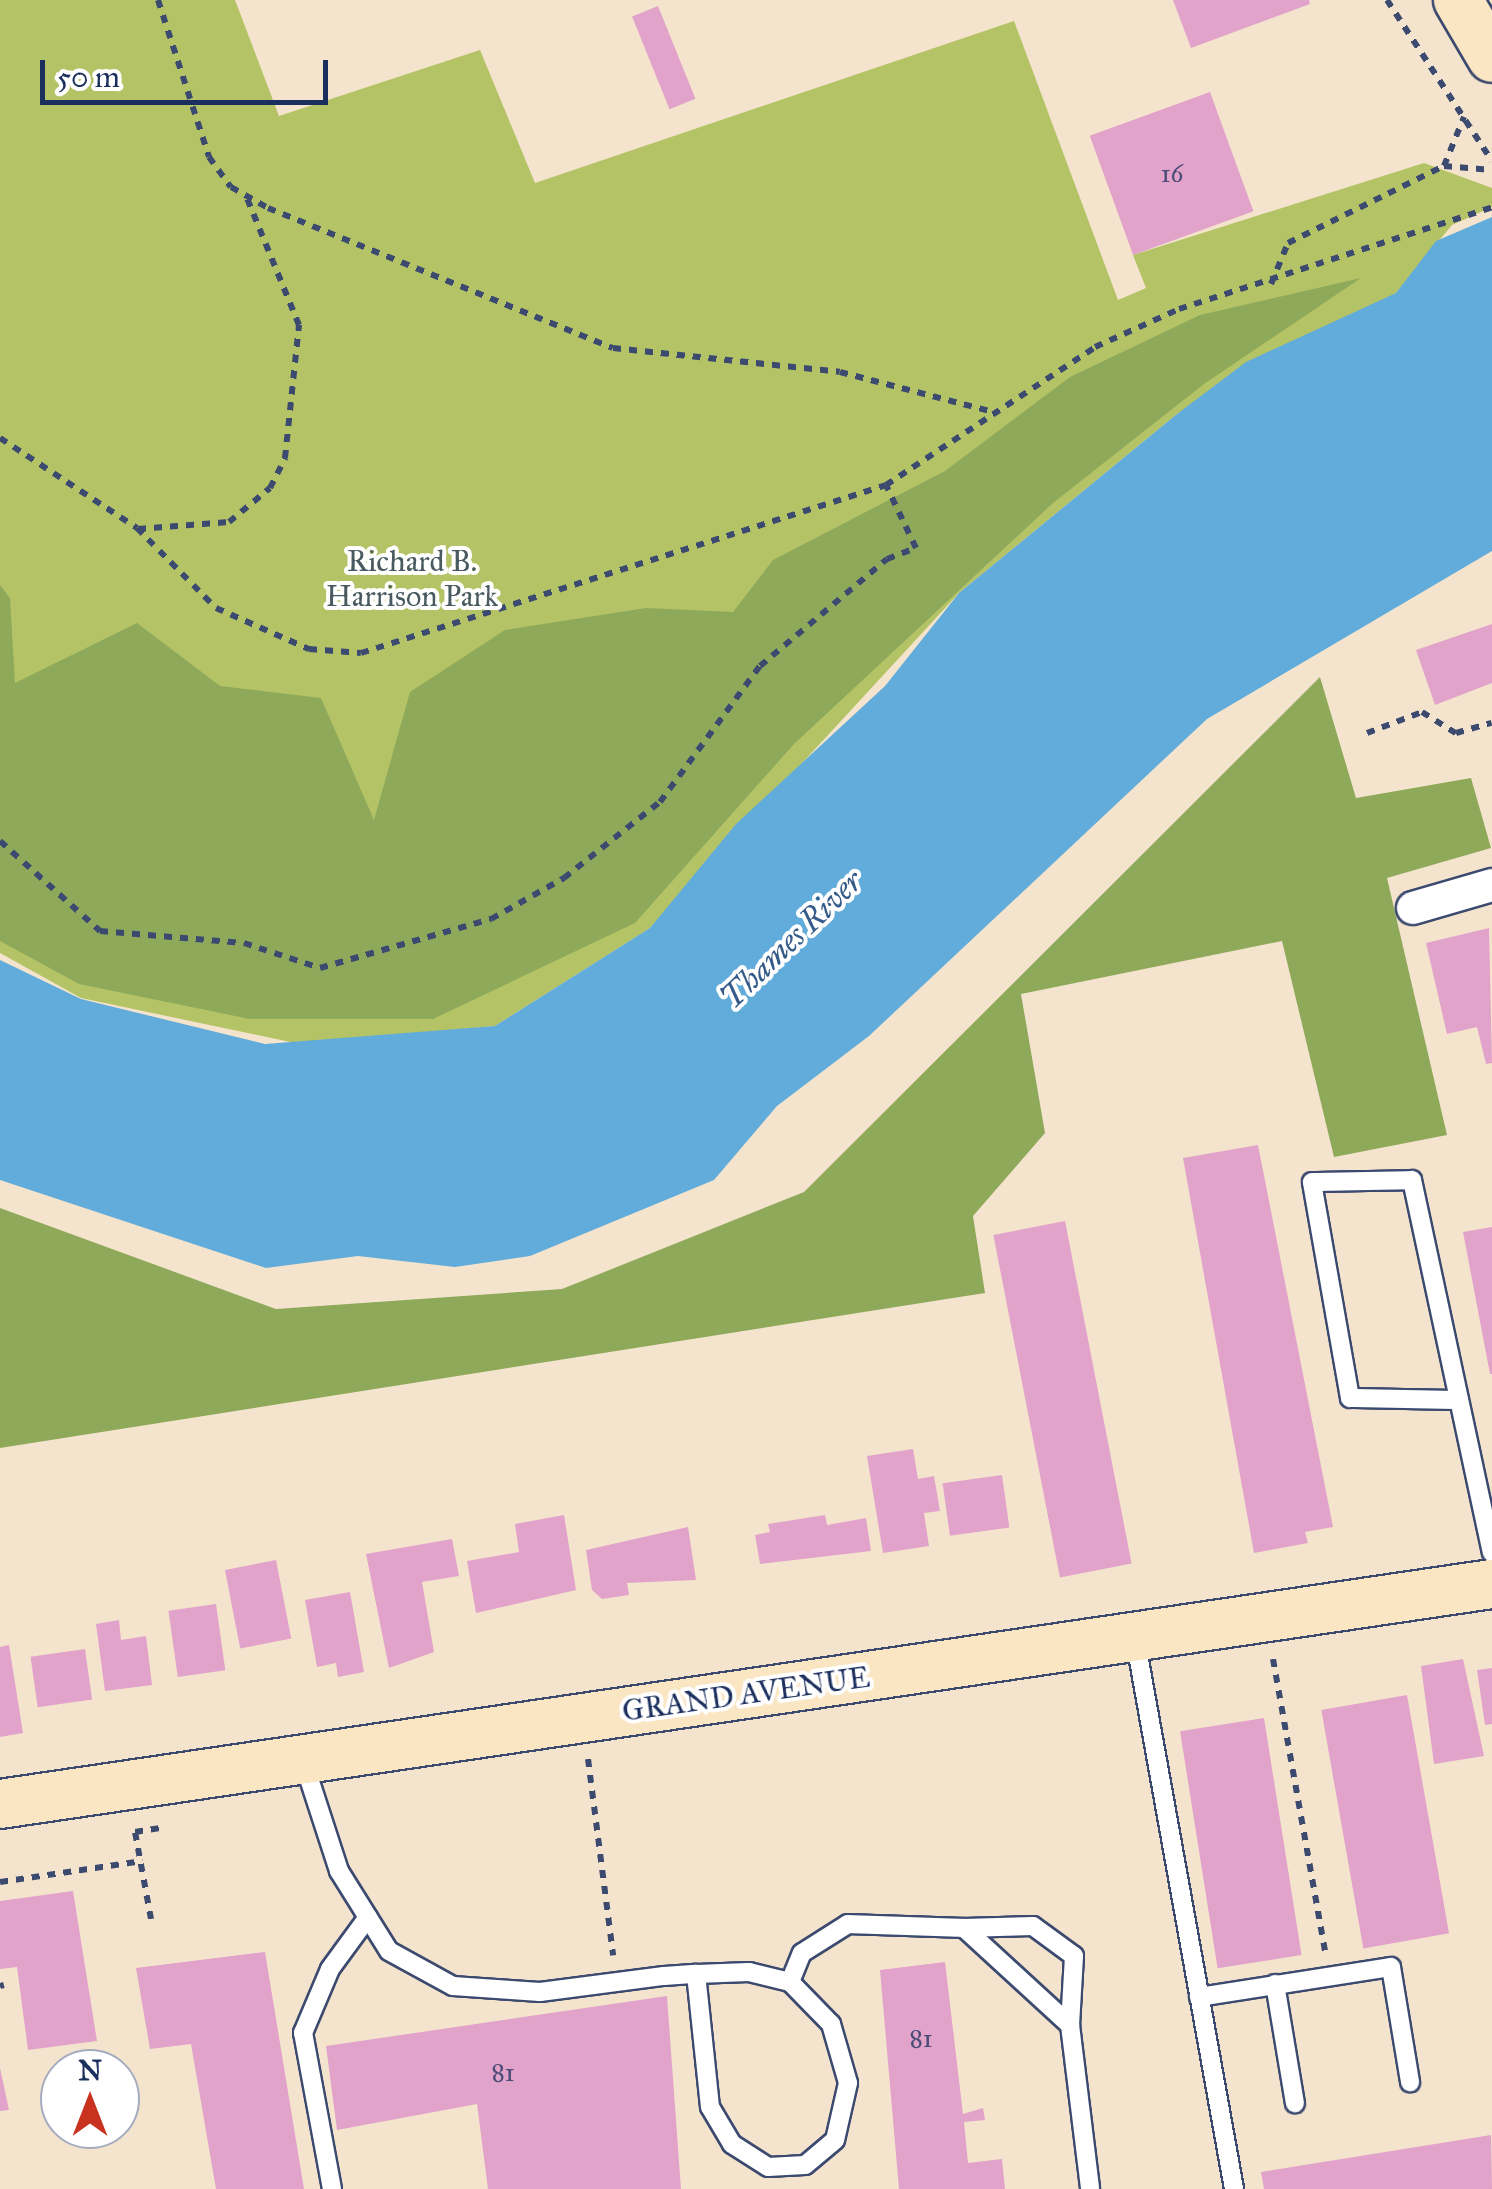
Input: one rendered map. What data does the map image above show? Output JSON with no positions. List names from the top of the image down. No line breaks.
{"streets":{"street":["GRAND AVENUE"]},"water":["Thames River"],"parks":["Richard B. Harrison Park"],"house_numbers":["16","81","81"],"scale_bar":"50 m","north":"top"}
